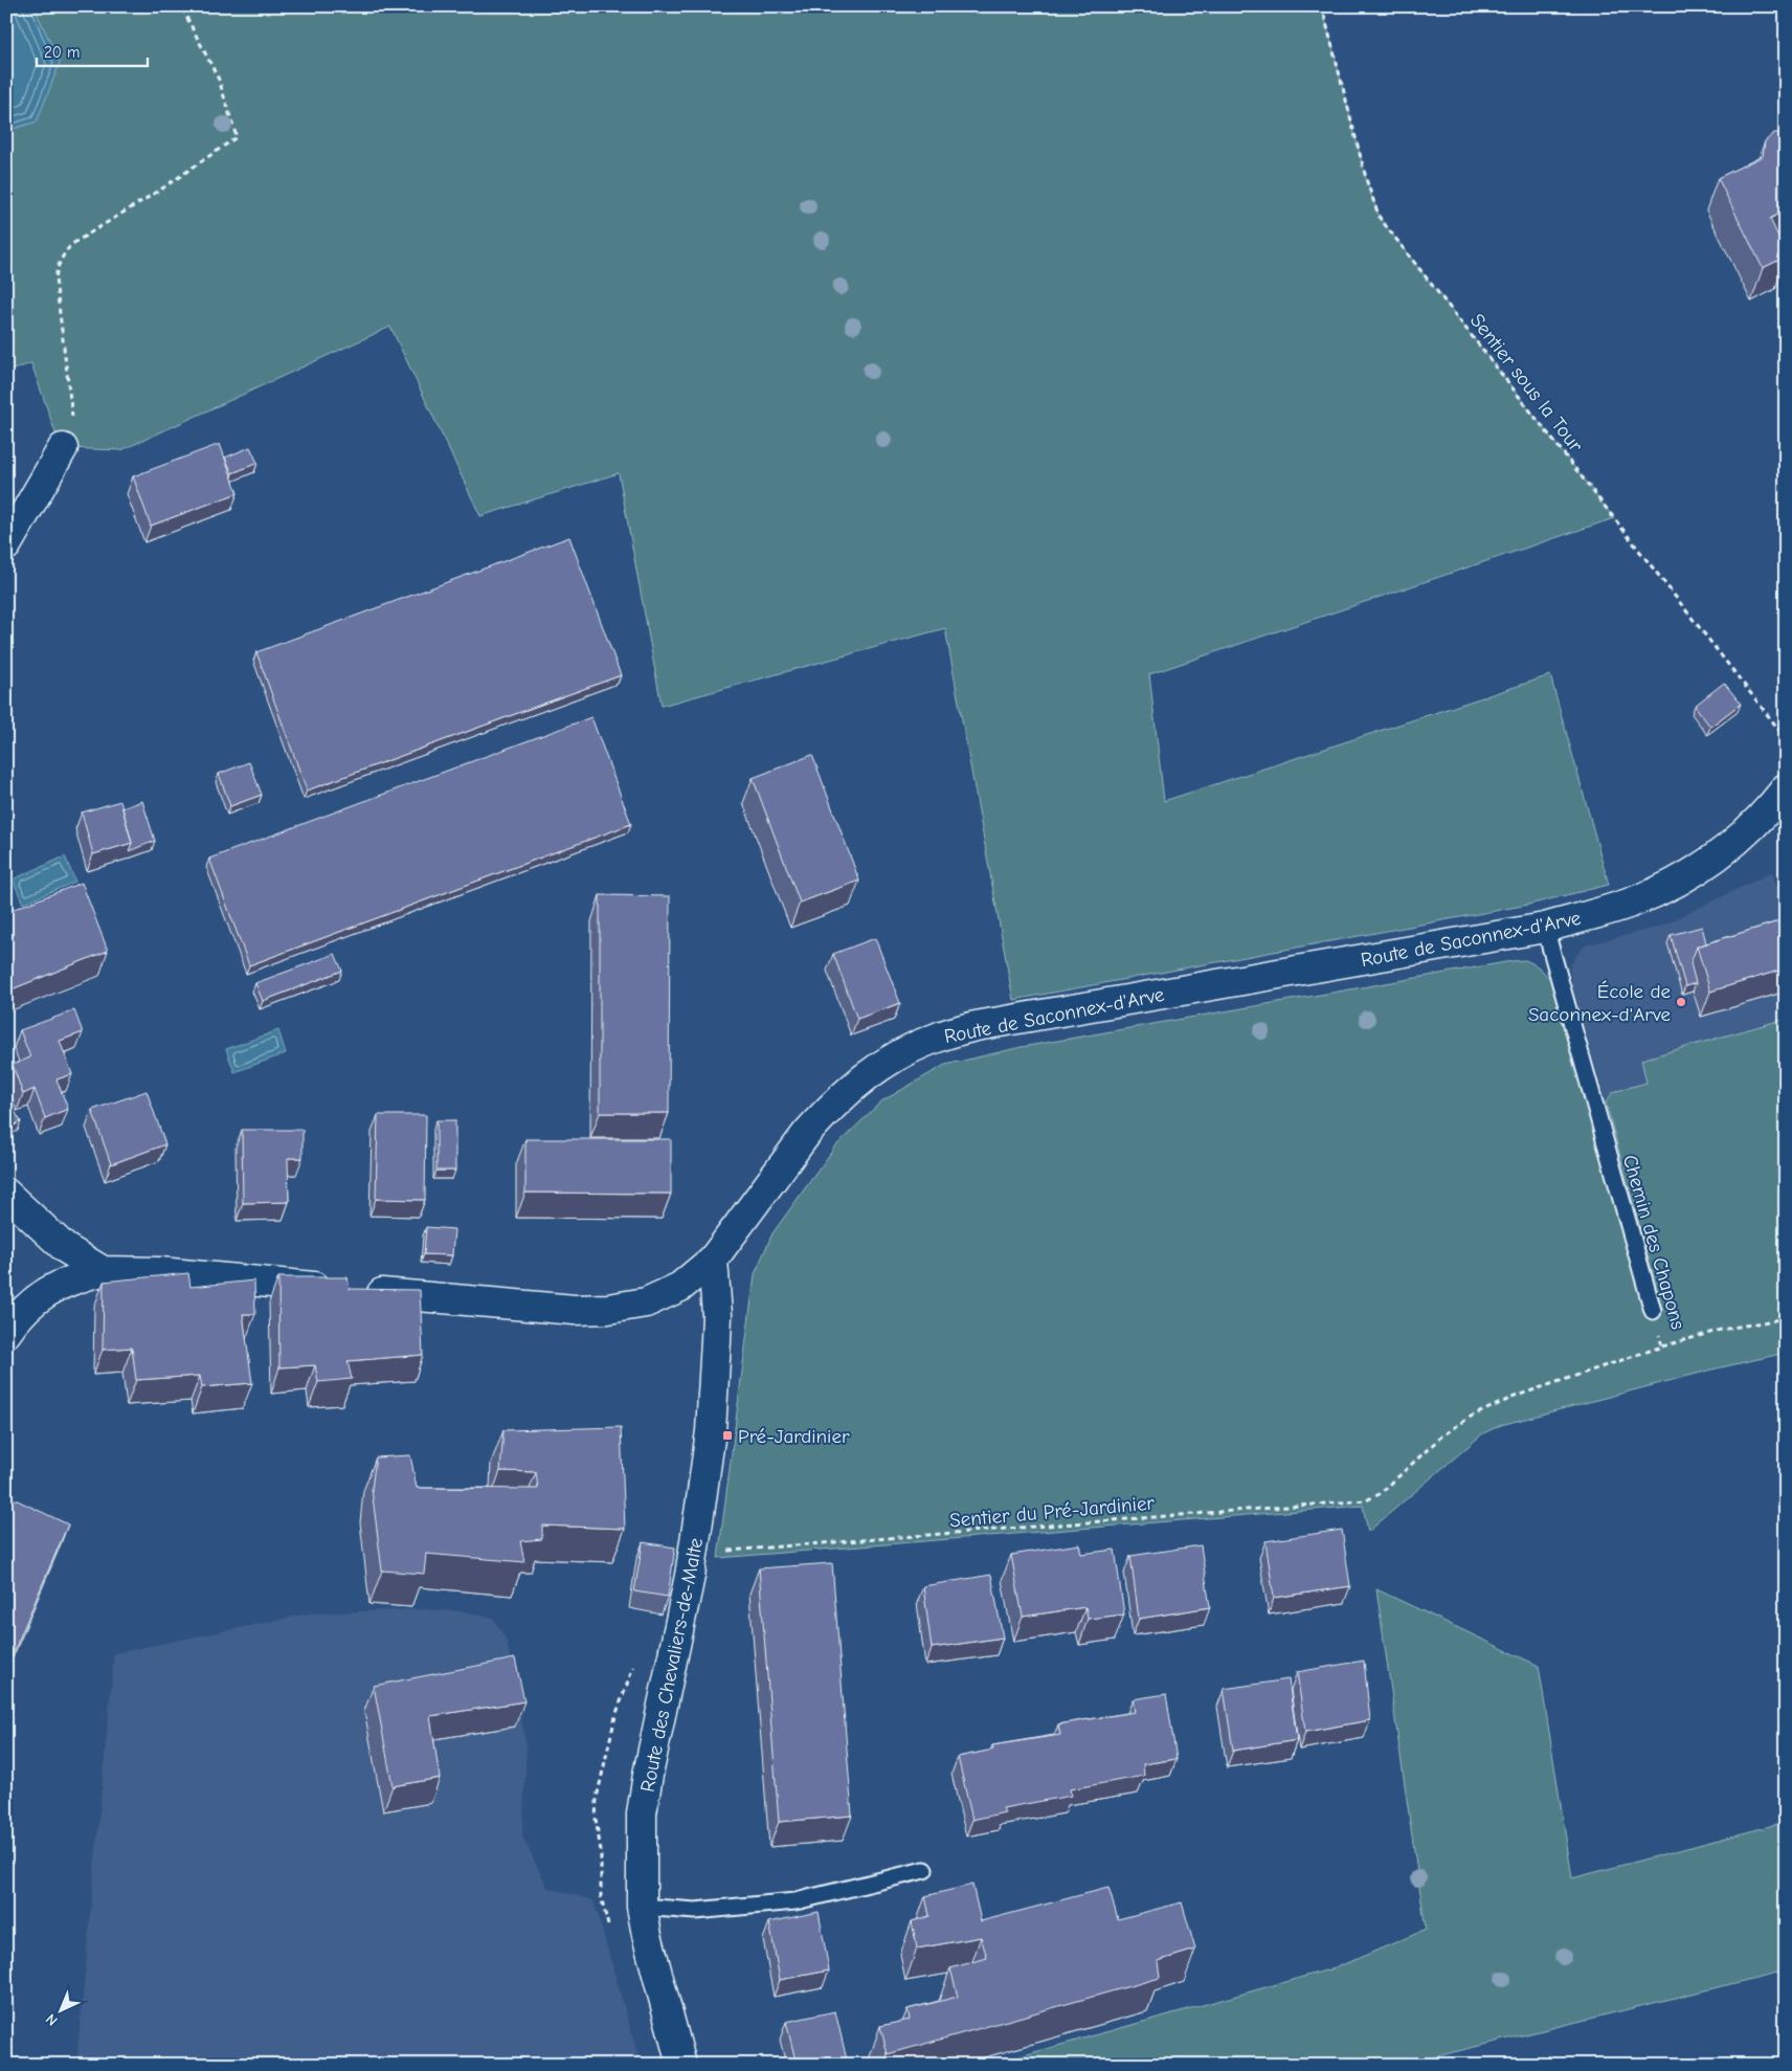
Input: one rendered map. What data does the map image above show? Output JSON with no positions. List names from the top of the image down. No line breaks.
{"streets":{"street":["Route de Saconnex-d'Arve","Route des Chevaliers-de-Malte"],"lane":["Chemin des Chapons"],"path":["Sentier sous la Tour","Sentier du Pré-Jardinier"]},"crossings":[["Route de Saconnex-d'Arve","Chemin des Chapons"],["Route de Saconnex-d'Arve","Route des Chevaliers-de-Malte"],["Chemin des Chapons","Sentier du Pré-Jardinier"],["Sentier du Pré-Jardinier","Route des Chevaliers-de-Malte"]],"places":{"other":["École de Saconnex-d'Arve"],"transit":["Pré-Jardinier"]},"scale_bar":"20 m","north":"bottom left"}
